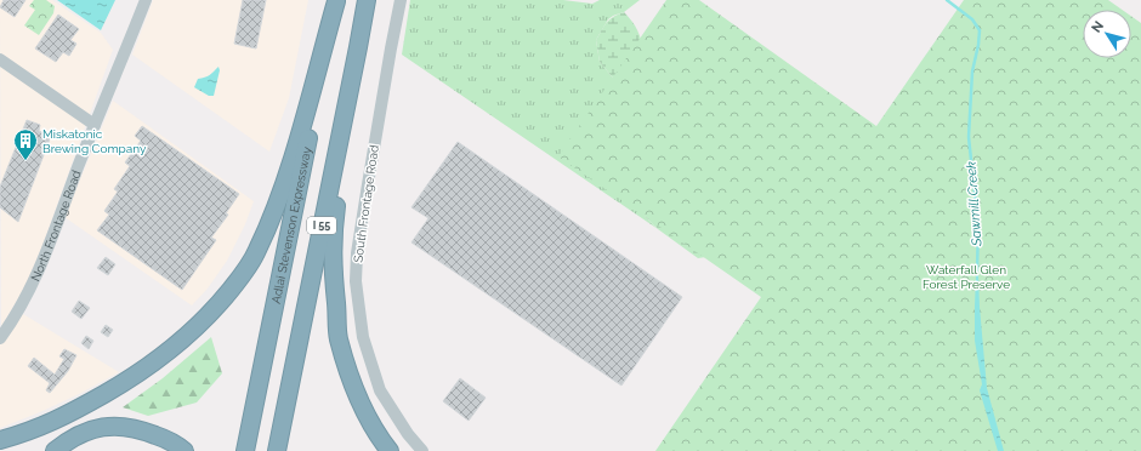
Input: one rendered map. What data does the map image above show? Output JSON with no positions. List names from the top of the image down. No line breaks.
{"streets":{"highway":["Adlai Stevenson Expressway","I 55"],"street":["South Frontage Road","North Frontage Road"]},"water":["Sawmill Creek"],"parks":["Waterfall Glen Forest Preserve"],"places":{"building":["Miskatonic Brewing Company"]},"north":"top left"}
